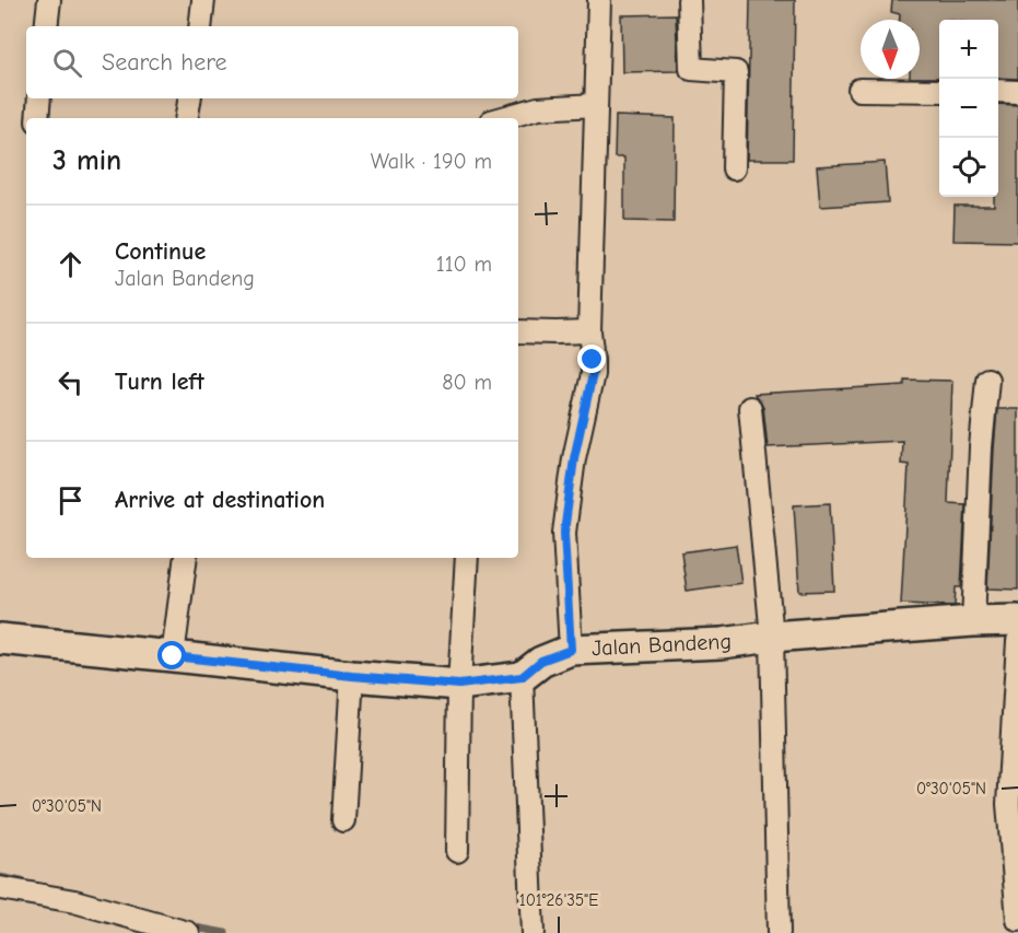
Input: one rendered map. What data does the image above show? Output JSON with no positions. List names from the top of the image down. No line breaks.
{"streets":{"street":["Jalan Bandeng"]},"north":"bottom","page":{"map_buttons":["+","−"],"search":"Search here","heading":["3 min","Walk · 190 m"],"list":[["Continue","Jalan Bandeng","110 m"],["Turn left","80 m"],"Arrive at destination"]},"coordinates":["0°30'05\"N","101°26'35\"E"]}
